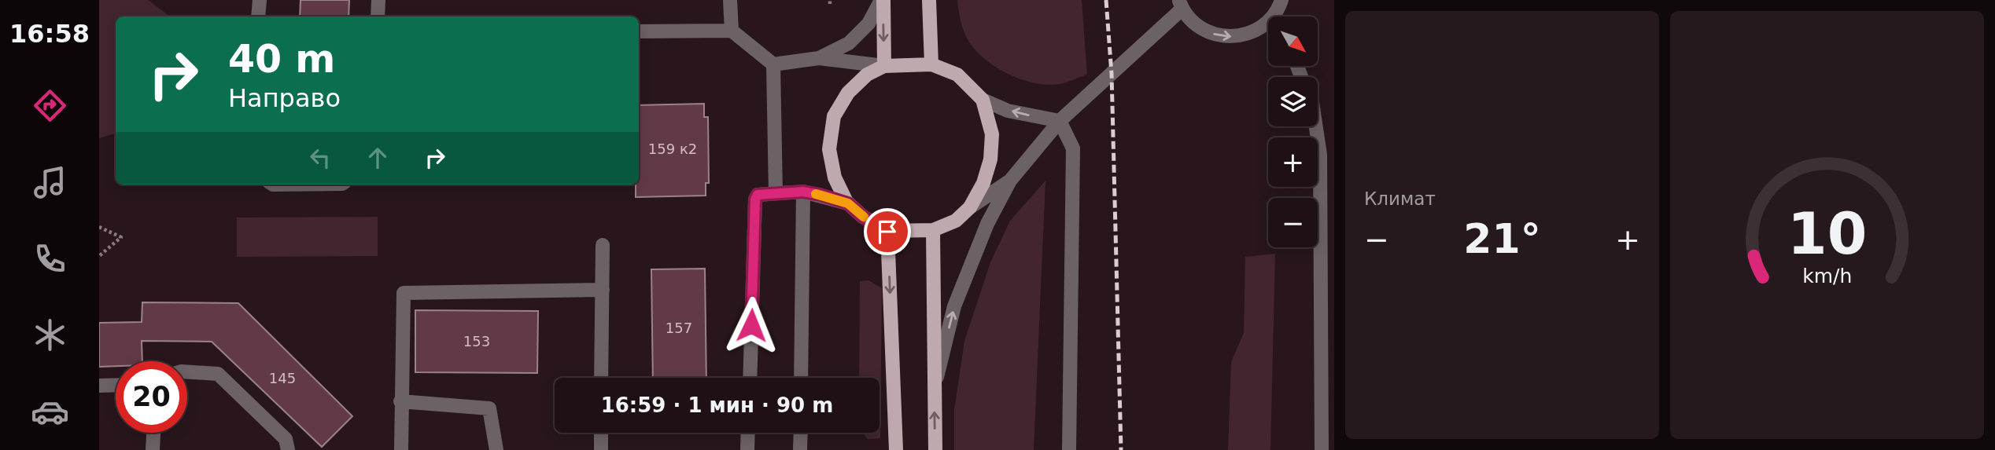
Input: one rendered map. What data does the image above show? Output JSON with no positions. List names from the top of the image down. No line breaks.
{"house_numbers":["159 к2","157","153","145"],"north":"bottom right","page":{"tabs":"16:58","tile":"Климат","map_buttons":["+","−"],"turn":["40 m","Направо"],"heat":["−","21°","+"],"limit":"20","trip":"16:59 · 1 мин · 90 m","gauge":["10","km/h"]}}
